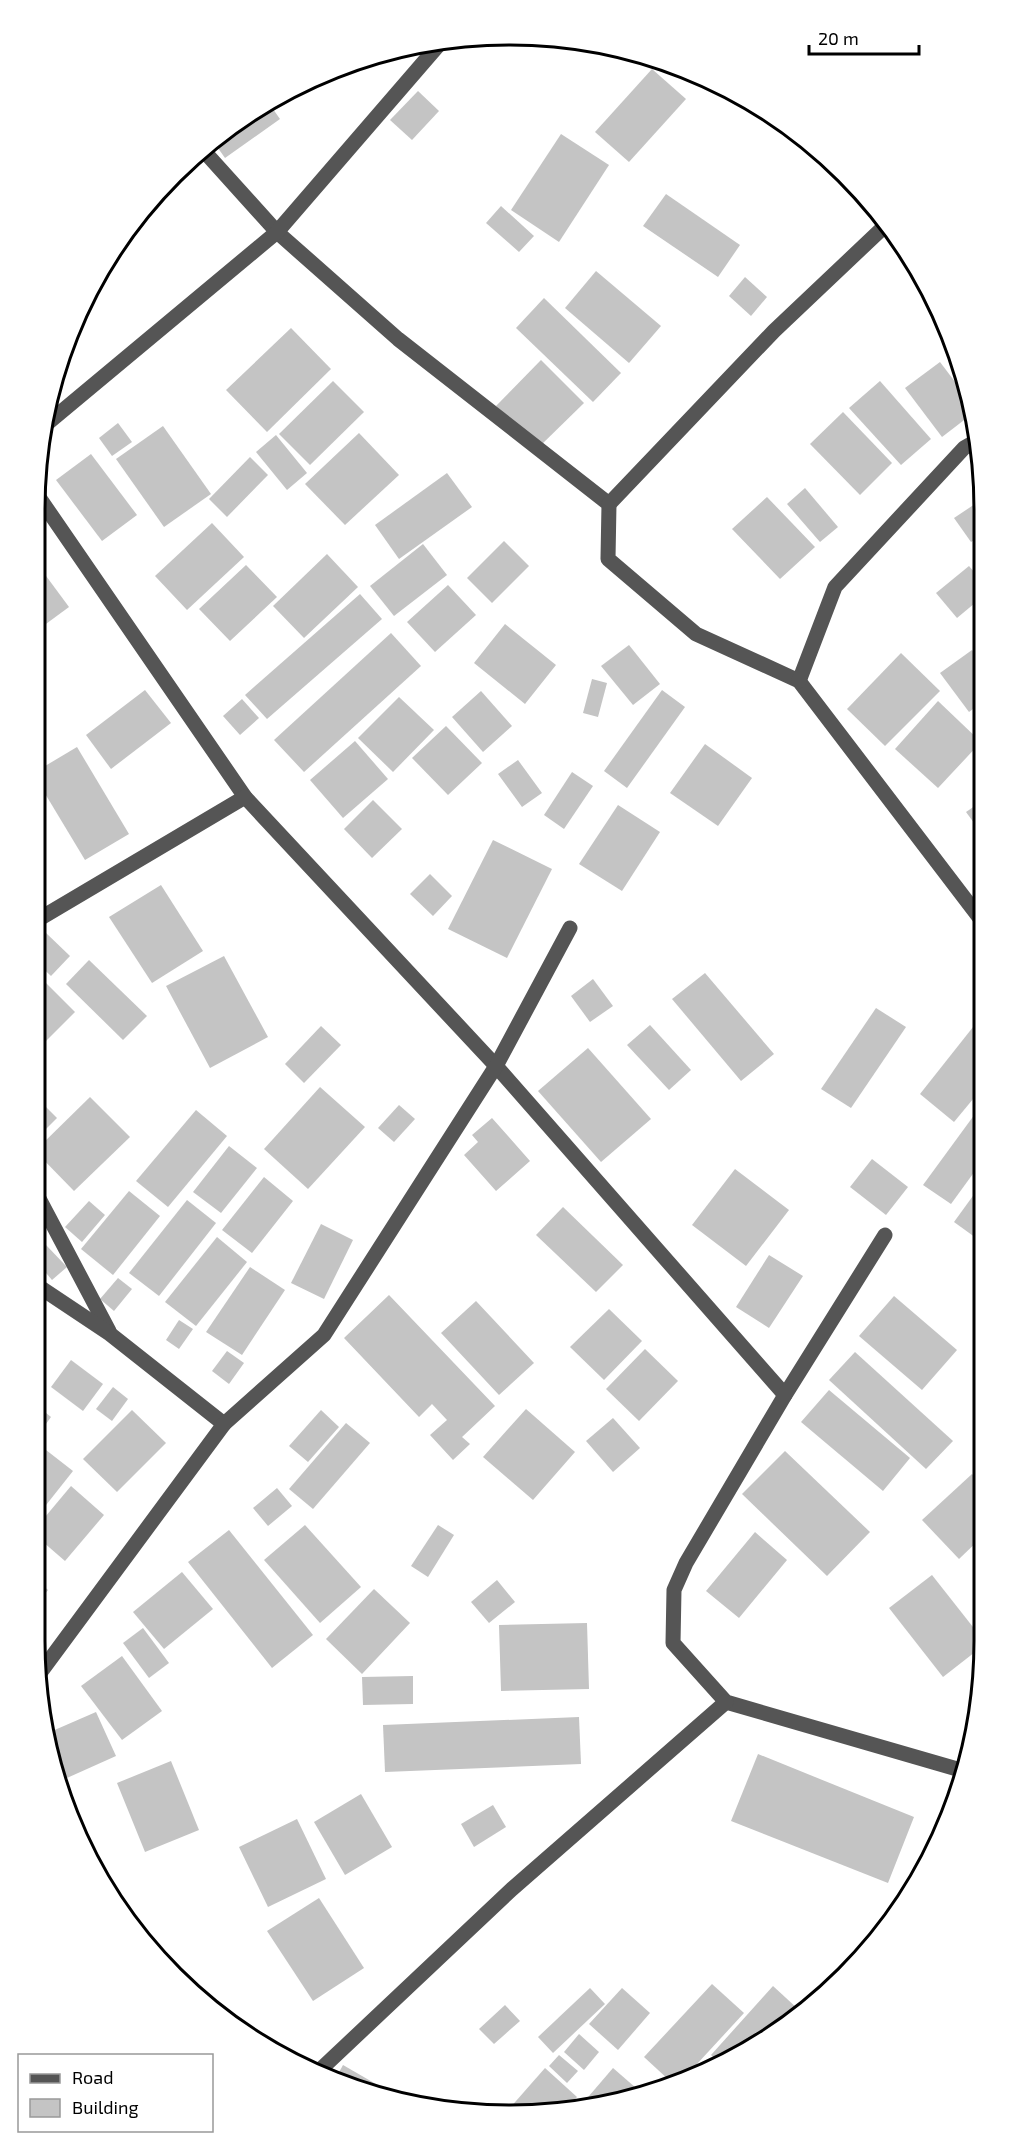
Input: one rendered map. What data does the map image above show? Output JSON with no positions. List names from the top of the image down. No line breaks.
{"legend":["Road","Building"],"scale_bar":"20 m"}
